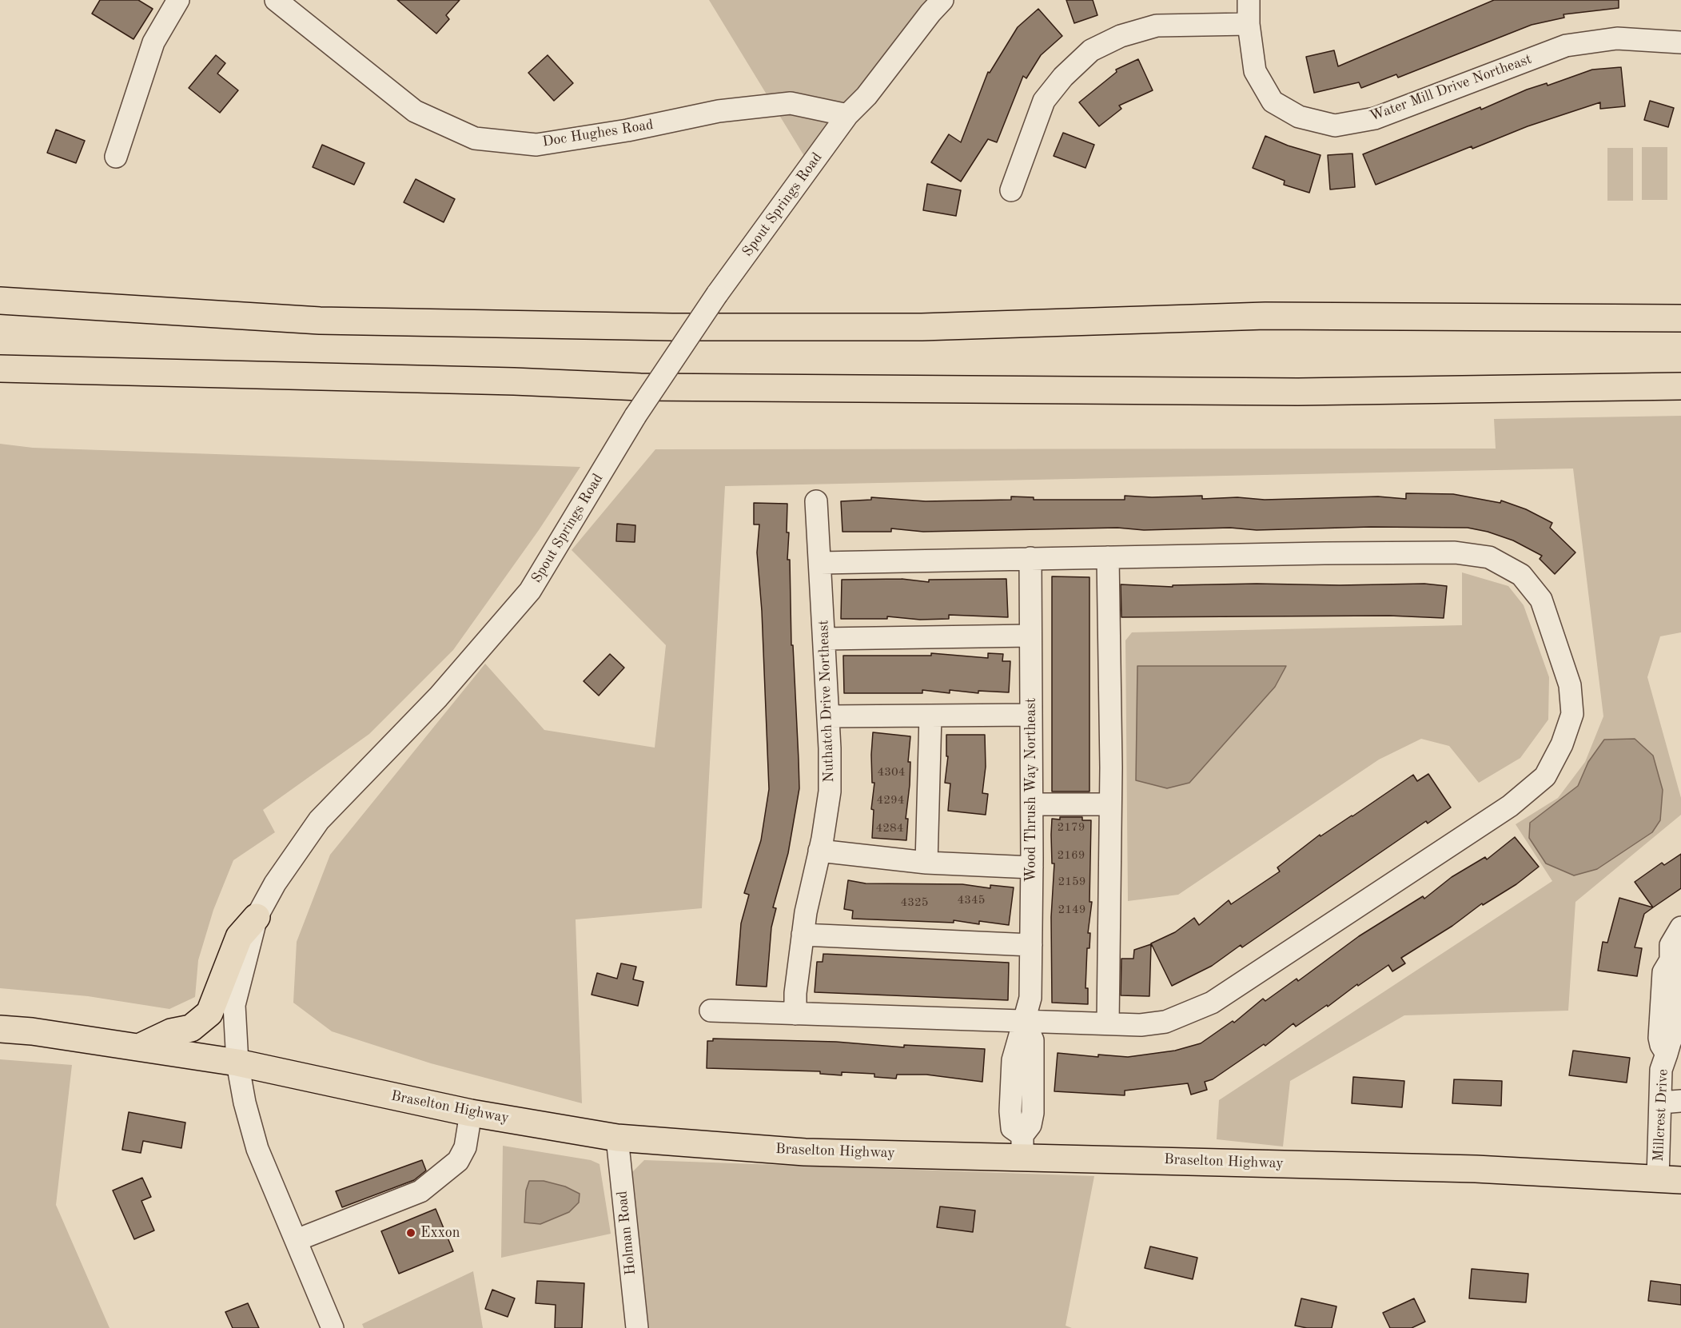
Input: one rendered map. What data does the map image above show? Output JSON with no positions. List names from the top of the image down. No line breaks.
{"streets":{"main road":["Braselton Highway"],"street":["Water Mill Drive Northeast","Doc Hughes Road","Spout Springs Road","Nuthatch Drive Northeast","Wood Thrush Way Northeast","Millcrest Drive","Holman Road"]},"crossings":[["Doc Hughes Road","Spout Springs Road"],["Spout Springs Road","Braselton Highway"],["Braselton Highway","Millcrest Drive"],["Braselton Highway","Holman Road"]],"places":["Exxon"],"house_numbers":["4304","4294","2179","4284","2169","2159","4345","4325","2149"]}
